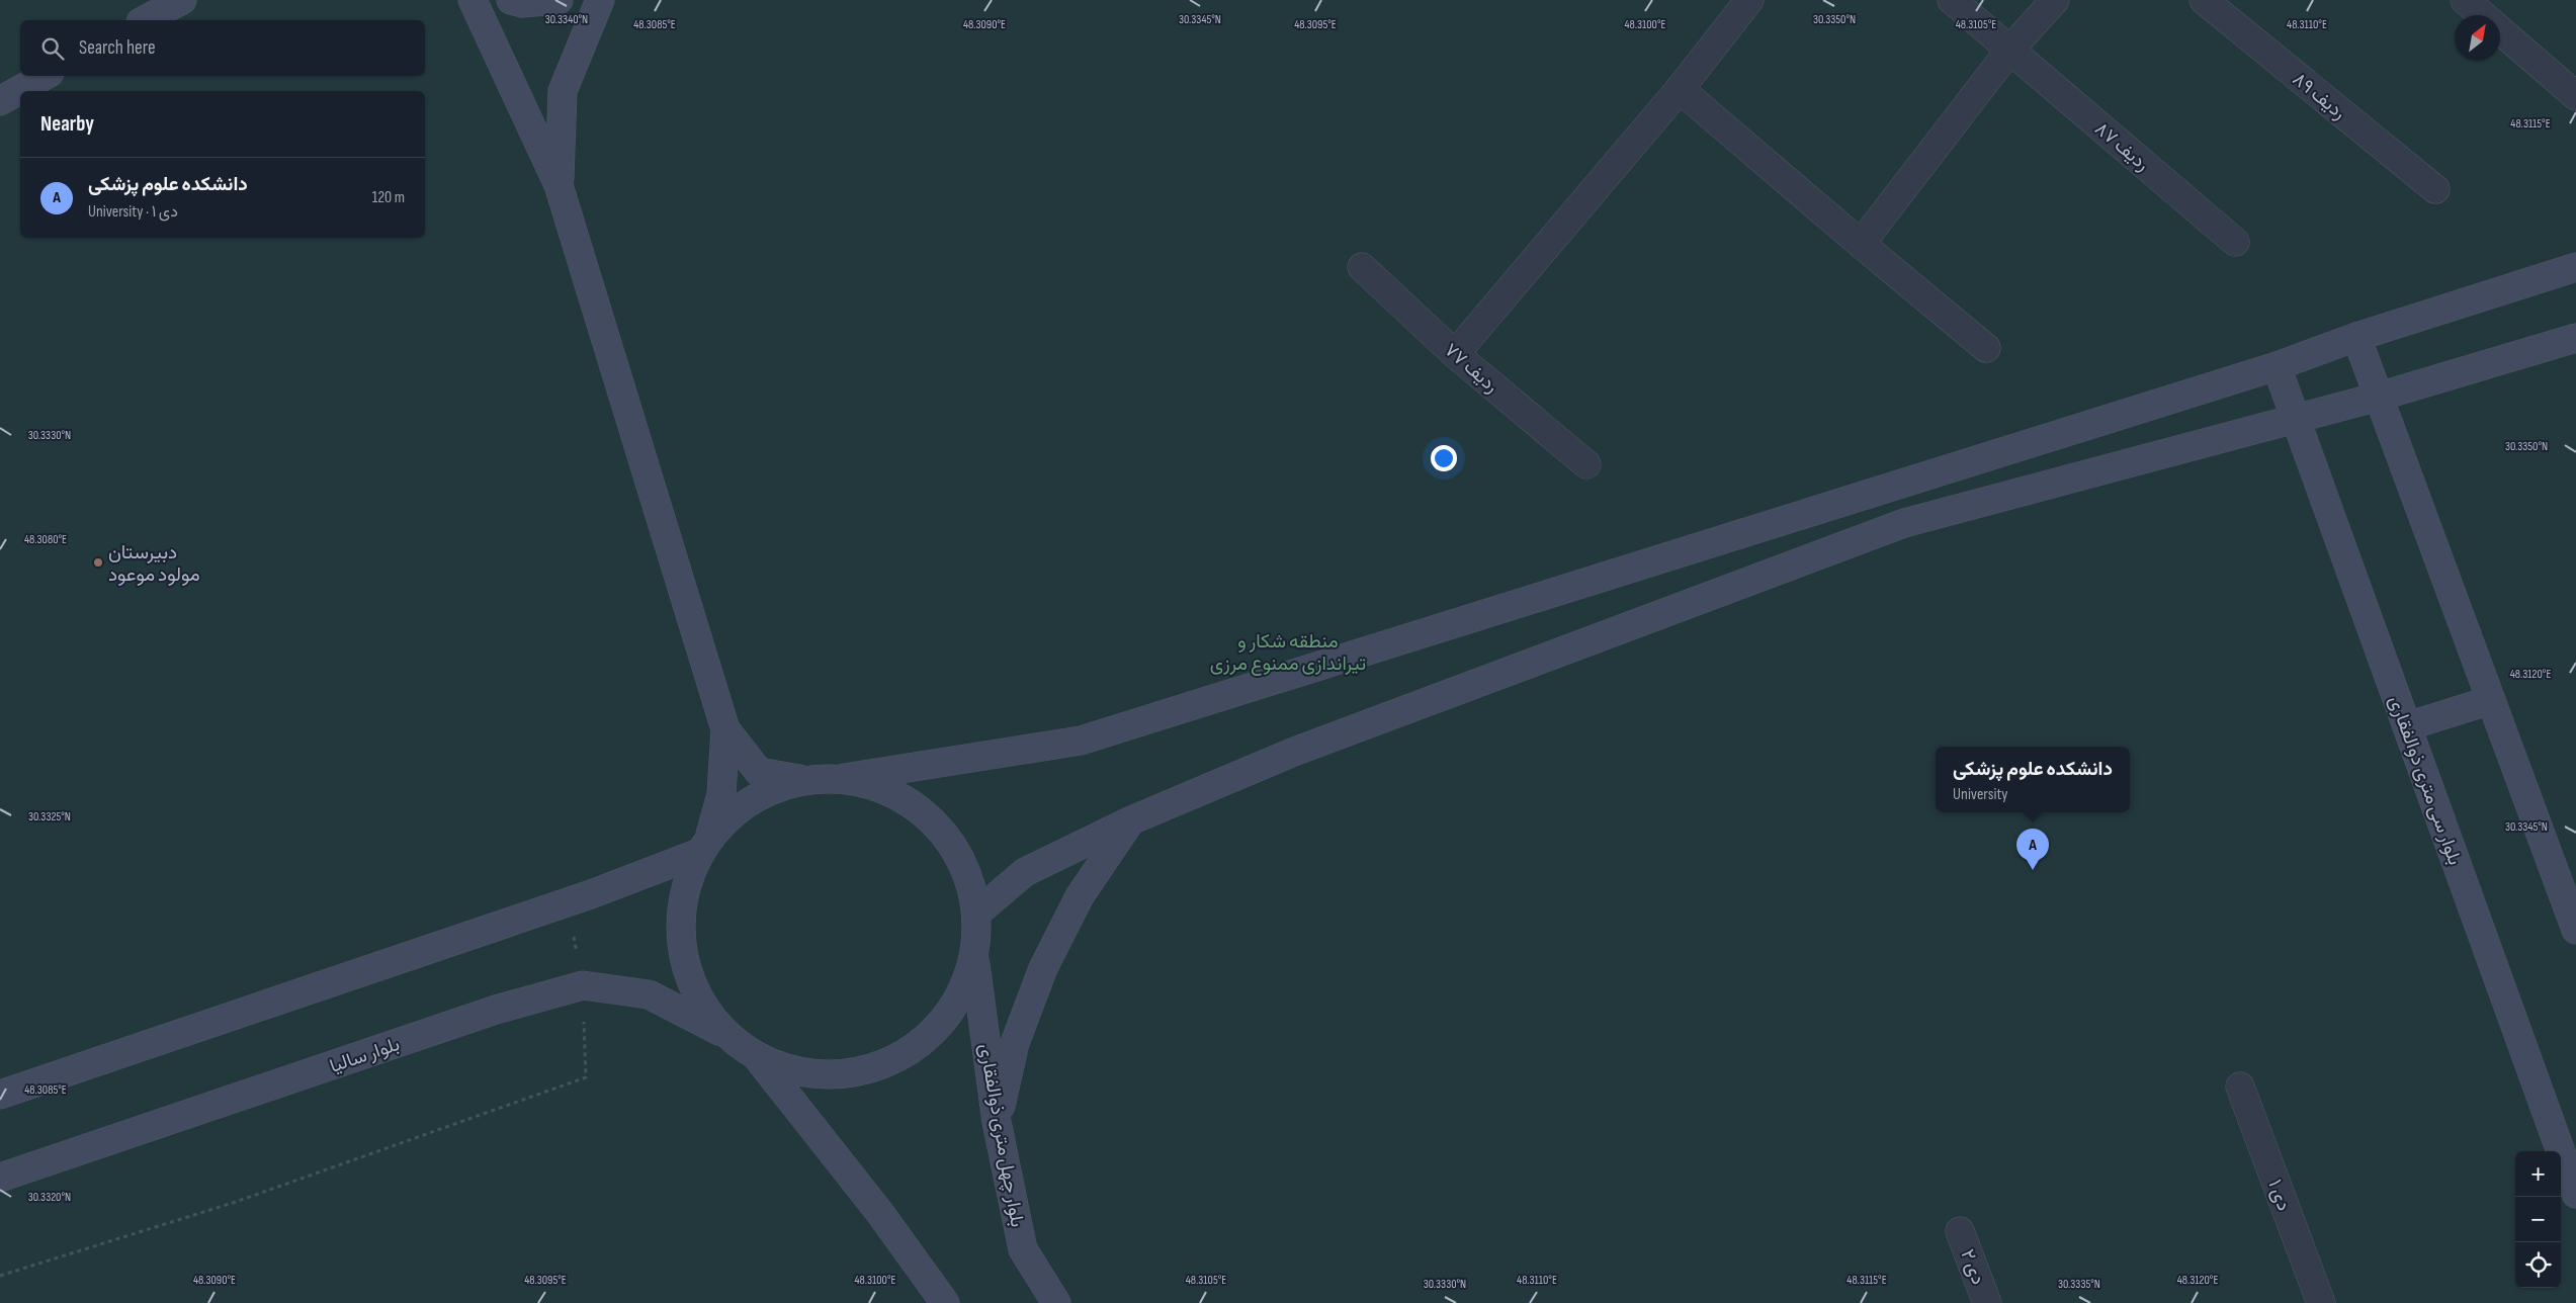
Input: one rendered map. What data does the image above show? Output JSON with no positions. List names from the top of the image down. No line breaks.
{"streets":{"main road":["بلوار سی متری ذوالفقاری","بلوار سالیا","بلوار چهل متری ذوالفقاری"],"street":["ردیف ۸۹","ردیف ۸۷","ردیف ۷۷","دی ۱","دی ۲"]},"parks":["منطقه شکار و تیراندازی ممنوع مرزی"],"places":["دبیرستان مولود موعود"],"north":"top right","page":{"search":"Search here","heading":"Nearby","list":[{"mark":"A","name":"دانشکده علوم پزشکی","note":"University · دی ۱","value":"120 m"}],"popup":["دانشکده علوم پزشکی","University"],"pins":"A","map_buttons":["+","−"]},"coordinates":["30.3340°N","30.3345°N","30.3350°N","48.3085°E","48.3100°E","48.3090°E","48.3095°E","48.3105°E","48.3110°E","48.3115°E","30.3330°N","48.3080°E","48.3120°E","30.3325°N","30.3320°N","30.3335°N"]}
